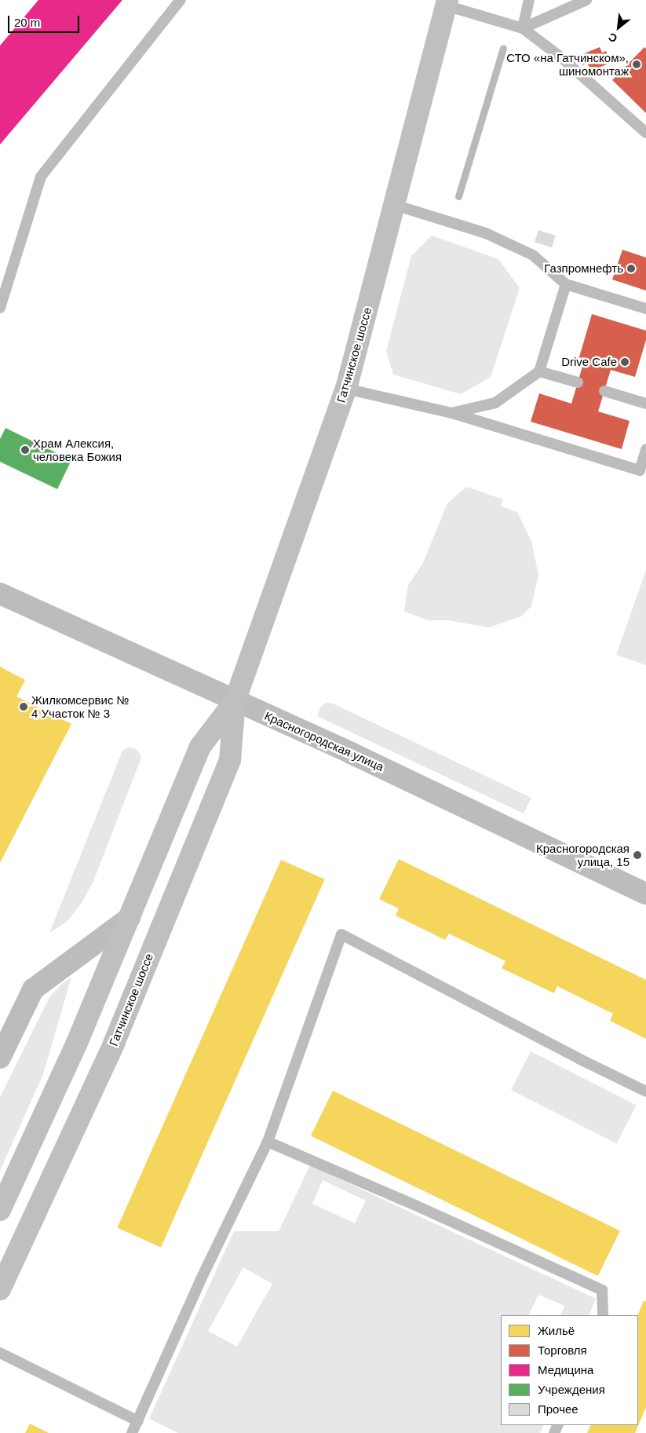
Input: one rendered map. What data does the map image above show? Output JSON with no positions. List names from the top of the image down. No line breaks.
{"streets":{"main road":["Гатчинское шоссе"],"street":["Красногородская улица"]},"crossings":[["Гатчинское шоссе","Красногородская улица"]],"places":["СТО «на Гатчинском», шиномонтаж","Газпромнефть","Drive Cafe","Храм Алексия, человека Божия","Жилкомсервис № 4 Участок № 3","Красногородская улица, 15"],"legend":["Жильё","Торговля","Медицина","Учреждения","Прочее"],"scale_bar":"20 m","north":"bottom left"}
